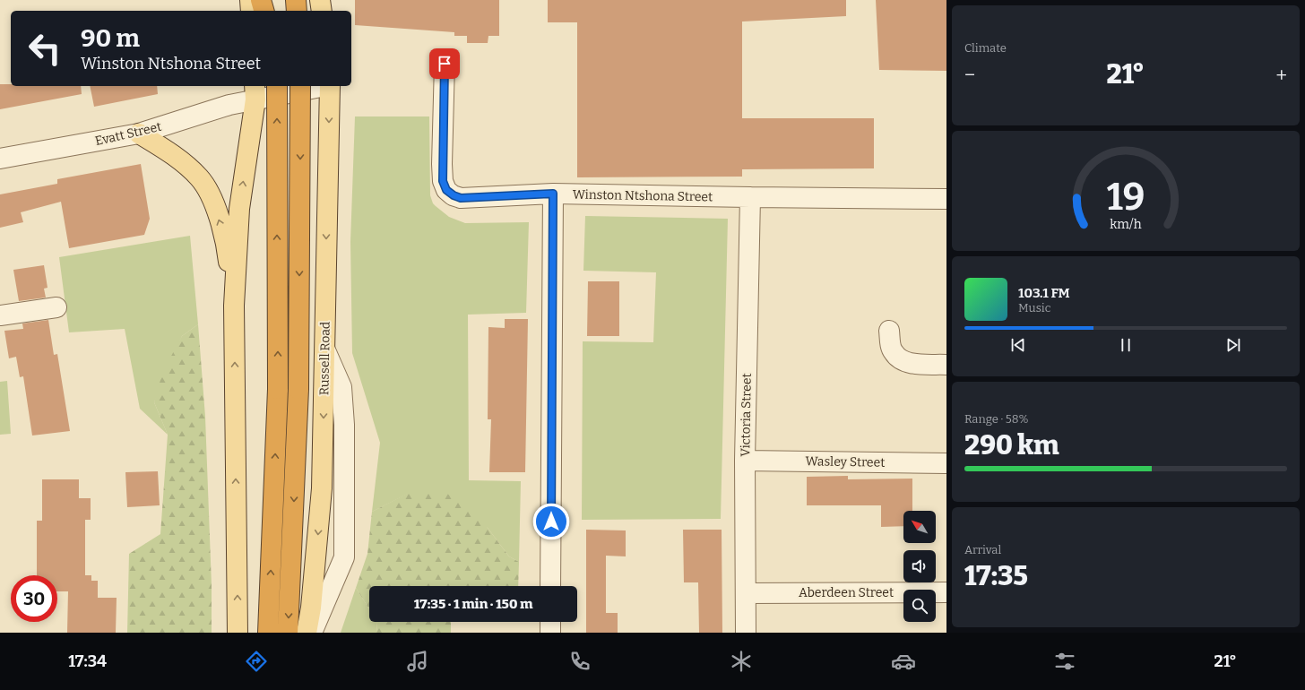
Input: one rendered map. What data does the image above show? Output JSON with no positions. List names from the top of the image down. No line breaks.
{"streets":{"main road":["Russell Road"],"street":["Evatt Street","Winston Ntshona Street","Victoria Street","Wasley Street","Aberdeen Street"]},"crossings":[["Winston Ntshona Street","Victoria Street"],["Victoria Street","Wasley Street"],["Victoria Street","Aberdeen Street"]],"north":"top left","page":{"tile":["Climate",["Range · 58%","290 km"],["Arrival","17:35"]],"turn":["90 m","Winston Ntshona Street"],"heat":["−","21°","+"],"song":["103.1 FM","Music"],"limit":"30","trip":"17:35 · 1 min · 150 m","tabs":["17:34","21°"],"gauge":["19","km/h"]}}
